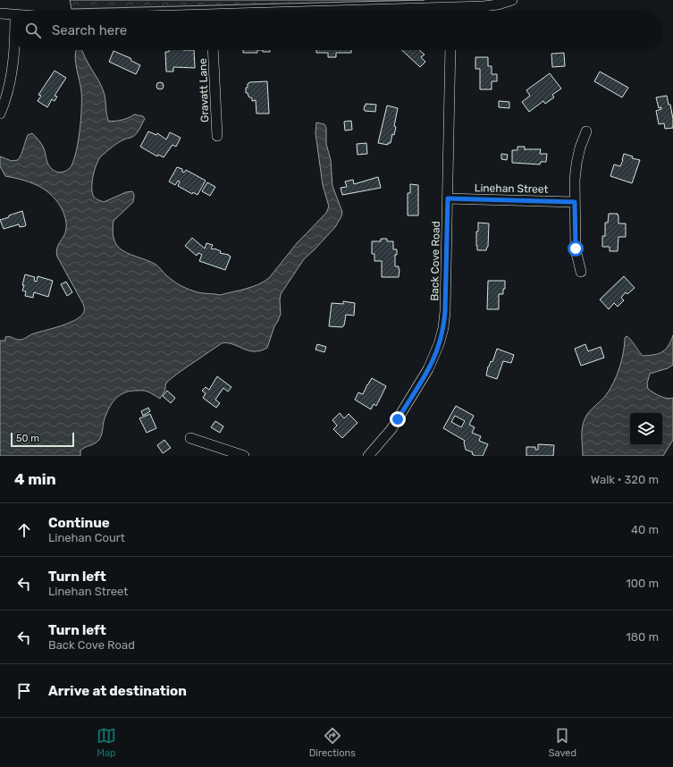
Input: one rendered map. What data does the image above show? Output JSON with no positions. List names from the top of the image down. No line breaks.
{"streets":{"street":["Gravatt Lane","Linehan Street","Back Cove Road"]},"crossings":[["Linehan Street","Back Cove Road"]],"scale_bar":"50 m","page":{"search":"Search here","scale":"50 m","heading":["4 min","Walk · 320 m"],"list":[["Continue","Linehan Court","40 m"],["Turn left","Linehan Street","100 m"],["Turn left","Back Cove Road","180 m"],"Arrive at destination"],"nav":["Map","Directions","Saved"]}}
